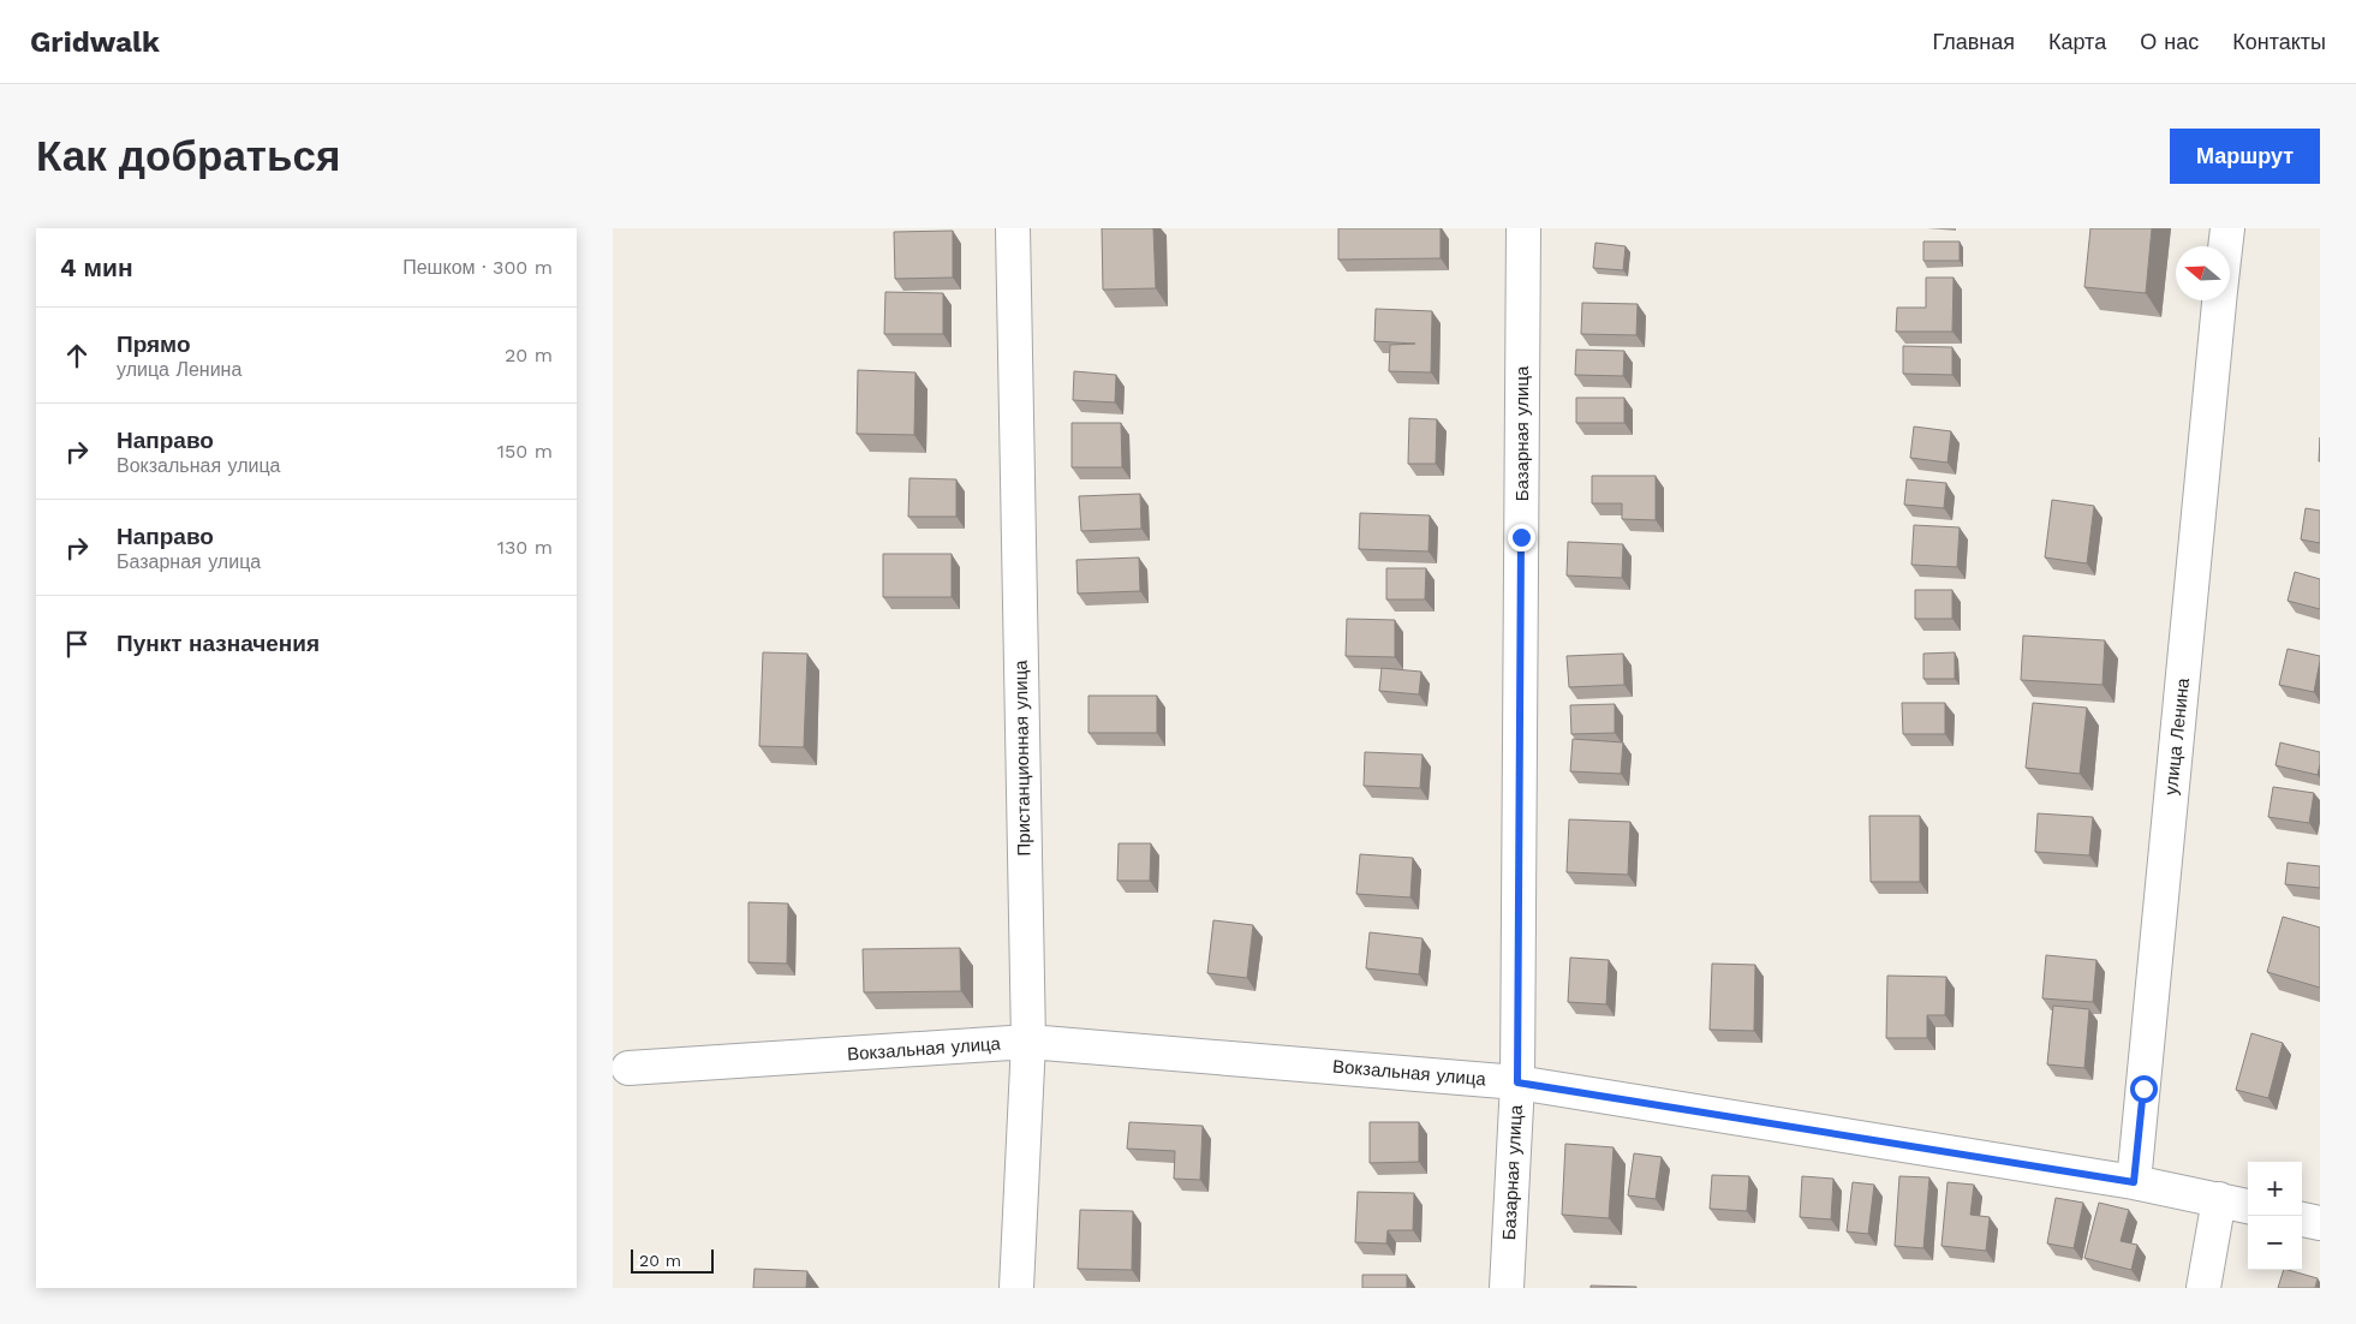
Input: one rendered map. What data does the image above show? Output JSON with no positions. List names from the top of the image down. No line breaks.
{"streets":{"street":["Базарная улица","улица Ленина","Пристанционная улица","Вокзальная улица"]},"crossings":[["Базарная улица","Вокзальная улица"],["улица Ленина","Вокзальная улица"],["Пристанционная улица","Вокзальная улица"]],"scale_bar":"20 m","north":"left","page":{"header":"Gridwalk","nav":["Главная","Карта","О нас","Контакты"],"buttons":"Маршрут","title":"Как добраться","heading":["4 мин","Пешком · 300 m"],"list":[["Прямо","улица Ленина","20 m"],["Направо","Вокзальная улица","150 m"],["Направо","Базарная улица","130 m"],"Пункт назначения"],"map_buttons":["+","−"],"scale":"20 m"}}
